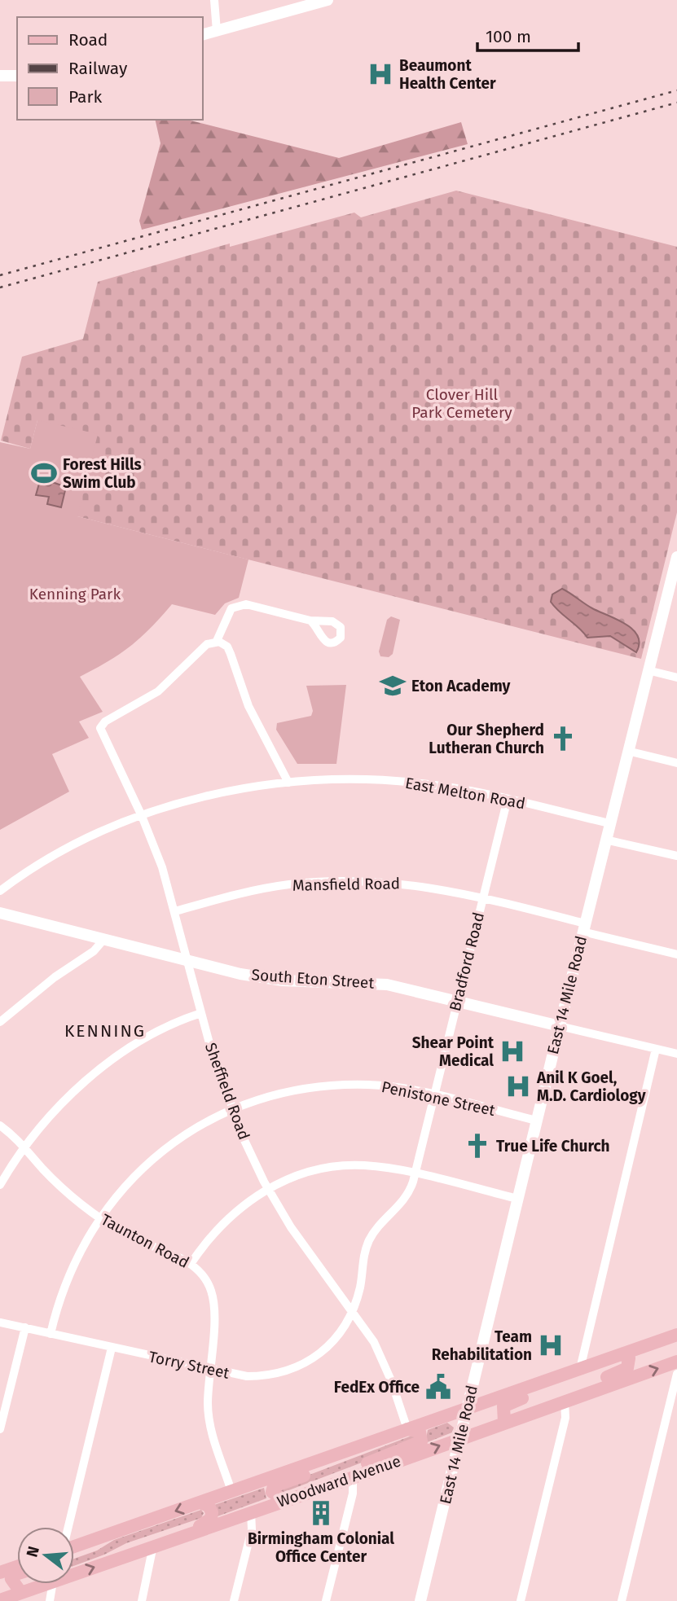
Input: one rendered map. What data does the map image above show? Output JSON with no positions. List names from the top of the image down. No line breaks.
{"streets":{"main road":["South Eton Street","East 14 Mile Road","Woodward Avenue"],"street":["East Melton Road","Mansfield Road","Bradford Road","Sheffield Road","Penistone Street","Taunton Road","Torry Street"]},"crossings":[["East Melton Road","Bradford Road"],["East Melton Road","East 14 Mile Road"],["East Melton Road","Sheffield Road"],["Mansfield Road","Bradford Road"],["Mansfield Road","East 14 Mile Road"],["Mansfield Road","Sheffield Road"],["Bradford Road","South Eton Street"],["Bradford Road","Sheffield Road"],["Bradford Road","Penistone Street"],["Bradford Road","Torry Street"],["South Eton Street","East 14 Mile Road"],["South Eton Street","Sheffield Road"],["East 14 Mile Road","Penistone Street"],["East 14 Mile Road","Woodward Avenue"],["Sheffield Road","Penistone Street"],["Sheffield Road","Torry Street"],["Sheffield Road","Woodward Avenue"],["Penistone Street","Taunton Road"],["Penistone Street","Torry Street"],["Taunton Road","Torry Street"],["Taunton Road","Woodward Avenue"]],"districts":["KENNING"],"parks":["Clover Hill Park Cemetery","Kenning Park"],"places":{"hospital":["Beaumont Health Center","Shear Point Medical","Anil K Goel, M.D. Cardiology","Team Rehabilitation"],"sports":["Forest Hills Swim Club"],"school or university":["Eton Academy"],"church":["Our Shepherd Lutheran Church","True Life Church"],"public building":["FedEx Office"],"building":["Birmingham Colonial Office Center"]},"legend":["Road","Railway","Park"],"scale_bar":"100 m","north":"left"}
